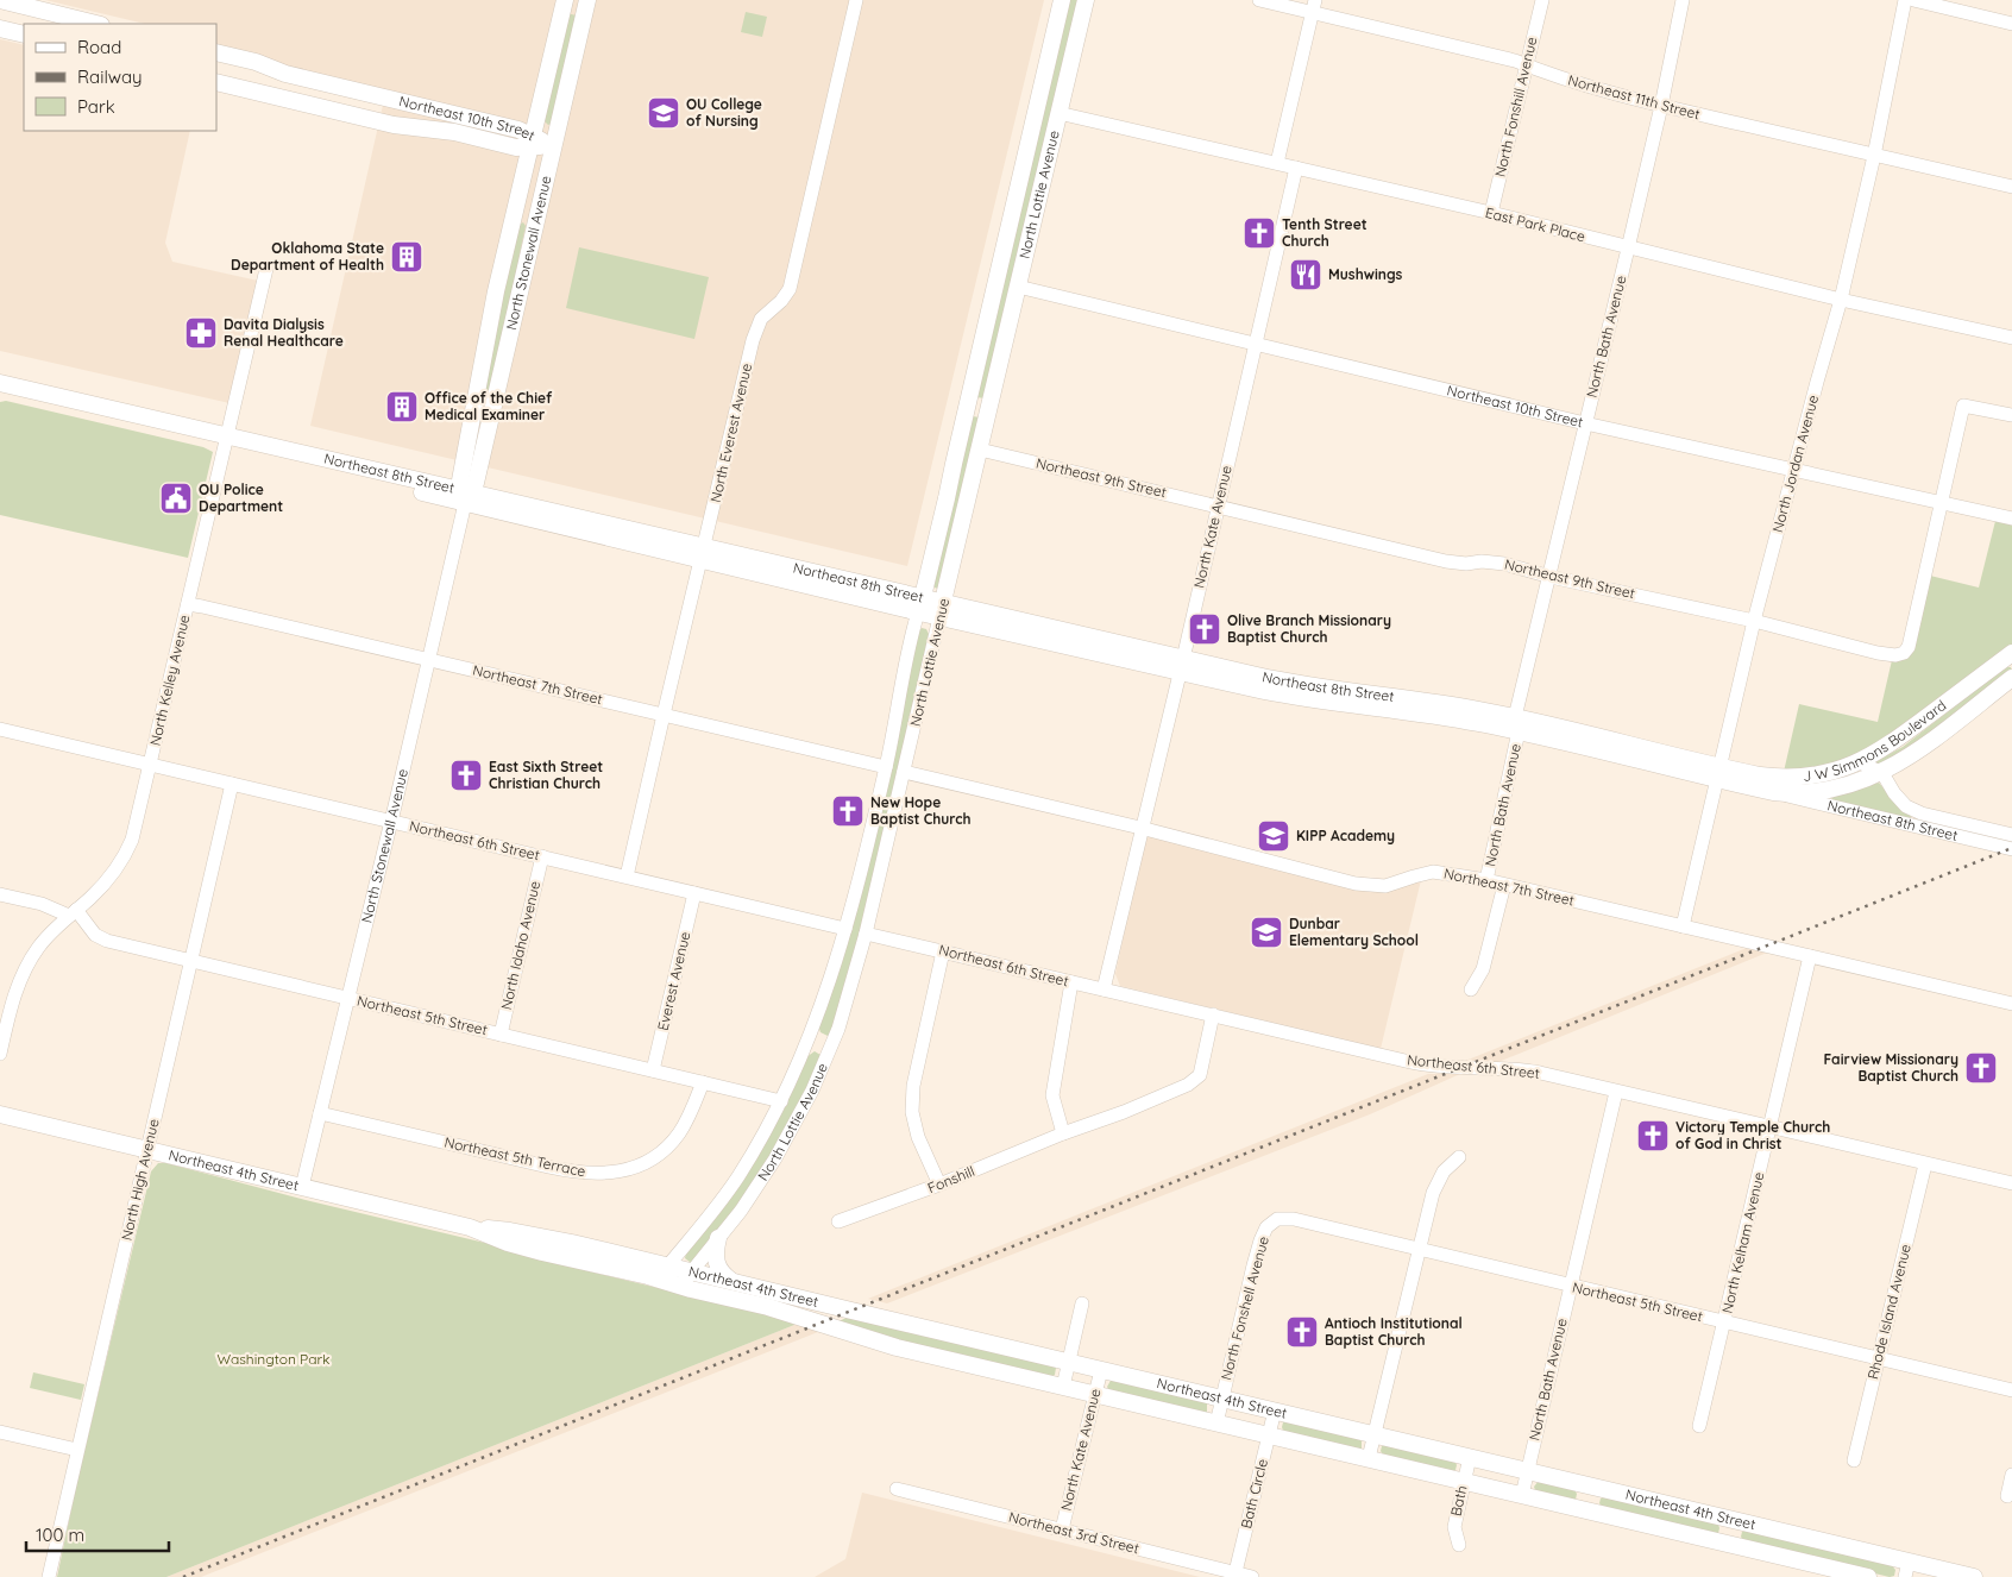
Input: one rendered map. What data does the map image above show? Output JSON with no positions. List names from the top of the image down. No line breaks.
{"streets":{"main road":["Northeast 10th Street","North Lottie Avenue","North Stonewall Avenue","Northeast 8th Street","J W Simmons Boulevard","Northeast 4th Street"],"street":["Northeast 11th Street","North Fonshill Avenue","East Park Place","North Bath Avenue","North Everest Avenue","North Jordan Avenue","Northeast 9th Street","North Kate Avenue","North Kelley Avenue","Northeast 7th Street","Northeast 6th Street","North Idaho Avenue","Everest Avenue","Northeast 5th Street","Northeast 5th Terrace","North High Avenue","Fonshill","North Kelham Avenue","North Fonshell Avenue","Rhode Island Avenue","Bath Circle","Bath","Northeast 3rd Street"]},"crossings":[["Northeast 11th Street","North Fonshill Avenue"],["Northeast 11th Street","North Bath Avenue"],["Northeast 11th Street","North Jordan Avenue"],["North Fonshill Avenue","East Park Place"],["Northeast 10th Street","North Lottie Avenue"],["Northeast 10th Street","North Stonewall Avenue"],["Northeast 10th Street","North Bath Avenue"],["Northeast 10th Street","North Jordan Avenue"],["Northeast 10th Street","Northeast 9th Street"],["Northeast 10th Street","North Kate Avenue"],["North Lottie Avenue","East Park Place"],["North Lottie Avenue","Northeast 8th Street"],["North Lottie Avenue","Northeast 9th Street"],["North Lottie Avenue","Northeast 7th Street"],["North Lottie Avenue","Northeast 6th Street"],["North Lottie Avenue","Northeast 5th Street"],["North Lottie Avenue","Northeast 4th Street"],["East Park Place","North Bath Avenue"],["East Park Place","North Jordan Avenue"],["East Park Place","North Kate Avenue"],["North Stonewall Avenue","Northeast 8th Street"],["North Stonewall Avenue","Northeast 7th Street"],["North Stonewall Avenue","Northeast 6th Street"],["North Stonewall Avenue","Northeast 5th Street"],["North Stonewall Avenue","Northeast 5th Terrace"],["North Stonewall Avenue","Northeast 4th Street"],["North Bath Avenue","Northeast 8th Street"],["North Bath Avenue","Northeast 9th Street"],["North Bath Avenue","Northeast 7th Street"],["North Bath Avenue","Northeast 6th Street"],["North Bath Avenue","Northeast 5th Street"],["North Bath Avenue","Northeast 4th Street"],["North Everest Avenue","Northeast 8th Street"],["North Everest Avenue","Northeast 7th Street"],["North Everest Avenue","Northeast 6th Street"],["North Jordan Avenue","Northeast 8th Street"],["North Jordan Avenue","Northeast 9th Street"],["North Jordan Avenue","Northeast 7th Street"],["North Jordan Avenue","J W Simmons Boulevard"],["Northeast 8th Street","North Kate Avenue"],["Northeast 8th Street","North Kelley Avenue"],["Northeast 8th Street","J W Simmons Boulevard"],["Northeast 9th Street","North Kate Avenue"],["North Kate Avenue","Northeast 7th Street"],["North Kate Avenue","Northeast 6th Street"],["North Kate Avenue","Northeast 4th Street"],["North Kate Avenue","Northeast 3rd Street"],["North Kelley Avenue","Northeast 7th Street"],["North Kelley Avenue","Northeast 6th Street"],["North Kelley Avenue","Northeast 5th Street"],["Northeast 7th Street","North Kelham Avenue"],["Northeast 6th Street","North Idaho Avenue"],["Northeast 6th Street","Everest Avenue"],["Northeast 6th Street","North High Avenue"],["Northeast 6th Street","North Kelham Avenue"],["Northeast 6th Street","Rhode Island Avenue"],["North Idaho Avenue","Northeast 5th Street"],["Everest Avenue","Northeast 5th Street"],["Northeast 5th Street","Northeast 5th Terrace"],["Northeast 5th Street","North High Avenue"],["Northeast 5th Street","North Kelham Avenue"],["Northeast 5th Street","North Fonshell Avenue"],["Northeast 5th Street","Rhode Island Avenue"],["Northeast 4th Street","North High Avenue"],["Northeast 4th Street","North Fonshell Avenue"],["Northeast 4th Street","Bath Circle"],["Northeast 4th Street","Bath"],["Bath Circle","Northeast 3rd Street"]],"parks":["Washington Park"],"places":{"school or university":["OU College of Nursing","KIPP Academy","Dunbar Elementary School"],"church":["Tenth Street Church","Olive Branch Missionary Baptist Church","East Sixth Street Christian Church","New Hope Baptist Church","Fairview Missionary Baptist Church","Victory Temple Church of God in Christ","Antioch Institutional Baptist Church"],"building":["Oklahoma State Department of Health","Office of the Chief Medical Examiner"],"restaurant":["Mushwings"],"pharmacy":["Davita Dialysis Renal Healthcare"],"public building":["OU Police Department"]},"legend":["Road","Railway","Park"],"scale_bar":"100 m"}
